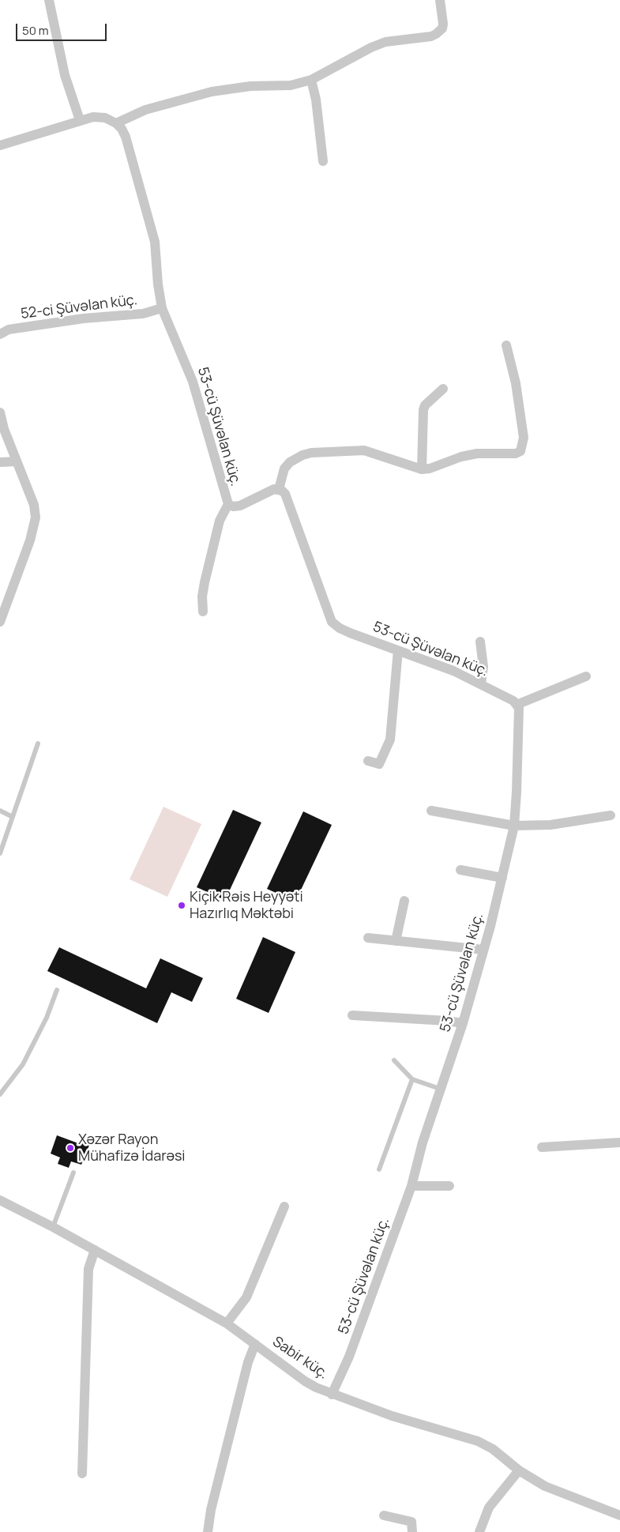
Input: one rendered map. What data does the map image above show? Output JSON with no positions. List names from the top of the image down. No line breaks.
{"streets":{"street":["52-ci Şüvəlan küç.","53-cü Şüvəlan küç.","Sabir küç."]},"crossings":[["52-ci Şüvəlan küç.","53-cü Şüvəlan küç."],["53-cü Şüvəlan küç.","Sabir küç."]],"places":["Kiçik Rəis Heyyəti Hazırlıq Məktəbi","Xəzər Rayon Mühafizə İdarəsi"],"scale_bar":"50 m"}
